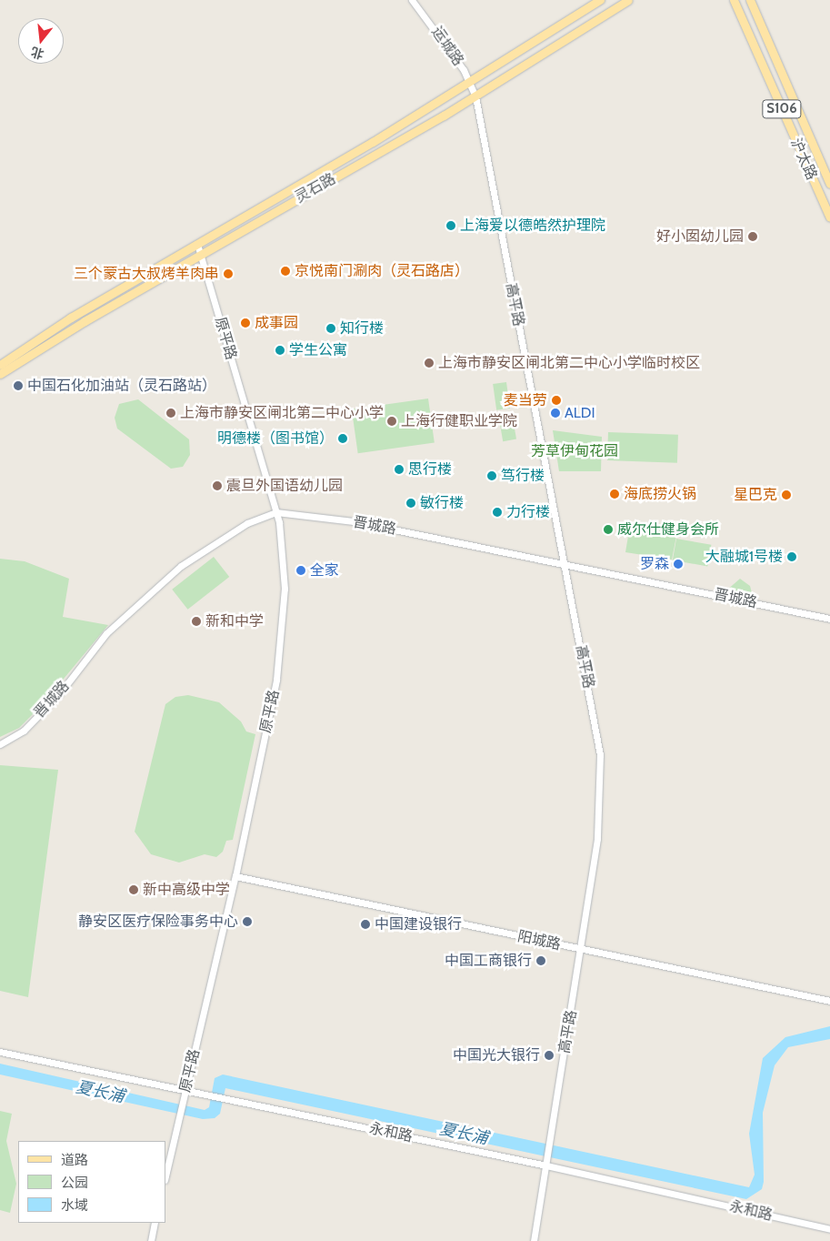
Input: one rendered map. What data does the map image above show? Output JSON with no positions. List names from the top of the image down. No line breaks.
{"streets":{"main road":["S106","沪太路","灵石路"],"street":["运城路","高平路","原平路","晋城路","阳城路","永和路"]},"crossings":[["运城路","灵石路"],["运城路","高平路"],["灵石路","高平路"],["灵石路","原平路"],["高平路","晋城路"],["高平路","阳城路"],["高平路","永和路"],["原平路","晋城路"],["原平路","阳城路"],["原平路","永和路"]],"water":["夏长浦"],"parks":["芳草伊甸花园"],"places":["上海爱以德皓然护理院","好小囡幼儿园","京悦南门涮肉（灵石路店）","三个蒙古大叔烤羊肉串","成事园","知行楼","学生公寓","上海市静安区闸北第二中心小学临时校区","中国石化加油站（灵石路站）","麦当劳","上海市静安区闸北第二中心小学","ALDI","上海行健职业学院","明德楼（图书馆）","思行楼","笃行楼","震旦外国语幼儿园","海底捞火锅","星巴克","敏行楼","力行楼","威尔仕健身会所","大融城1号楼","罗森","全家","新和中学","新中高级中学","静安区医疗保险事务中心","中国建设银行","中国工商银行","中国光大银行"],"legend":["道路","公园","水域"],"north":"bottom"}
